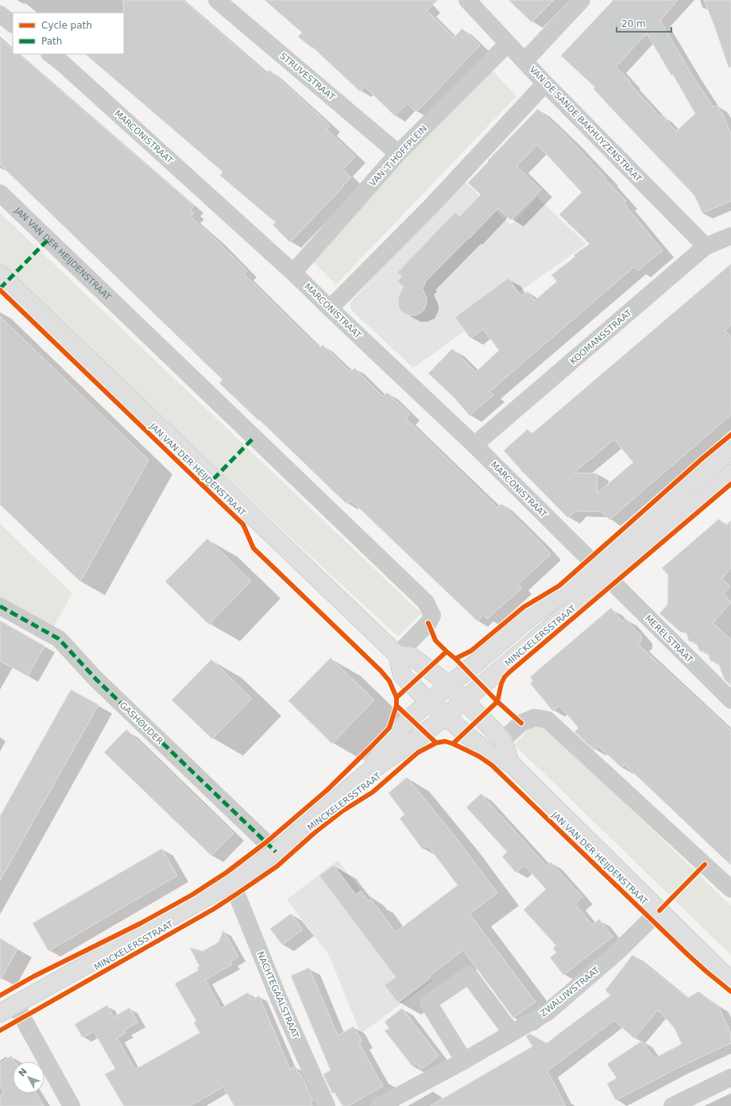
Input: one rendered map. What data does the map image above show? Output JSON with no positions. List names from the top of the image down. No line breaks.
{"streets":{"main road":["JAN VAN DER HEIJDENSTRAAT","MINCKELERSSTRAAT"],"street":["STRUVESTRAAT","VAN DE SANDE BAKHUYZENSTRAAT","MARCONISTRAAT","VAN 'T HOFFPLEIN","KOOMANSSTRAAT","MERELSTRAAT","GASHOUDER","ZWALUWSTRAAT","NACHTEGAALSTRAAT"]},"crossings":[["STRUVESTRAAT","VAN 'T HOFFPLEIN"],["VAN DE SANDE BAKHUYZENSTRAAT","VAN 'T HOFFPLEIN"],["VAN DE SANDE BAKHUYZENSTRAAT","KOOMANSSTRAAT"],["MARCONISTRAAT","VAN 'T HOFFPLEIN"],["MARCONISTRAAT","KOOMANSSTRAAT"],["MARCONISTRAAT","MINCKELERSSTRAAT"],["MARCONISTRAAT","MERELSTRAAT"],["JAN VAN DER HEIJDENSTRAAT","MINCKELERSSTRAAT"],["JAN VAN DER HEIJDENSTRAAT","ZWALUWSTRAAT"],["MINCKELERSSTRAAT","MERELSTRAAT"],["MINCKELERSSTRAAT","GASHOUDER"],["MINCKELERSSTRAAT","NACHTEGAALSTRAAT"]],"legend":["Cycle path","Path"],"scale_bar":"20 m","north":"top left"}
